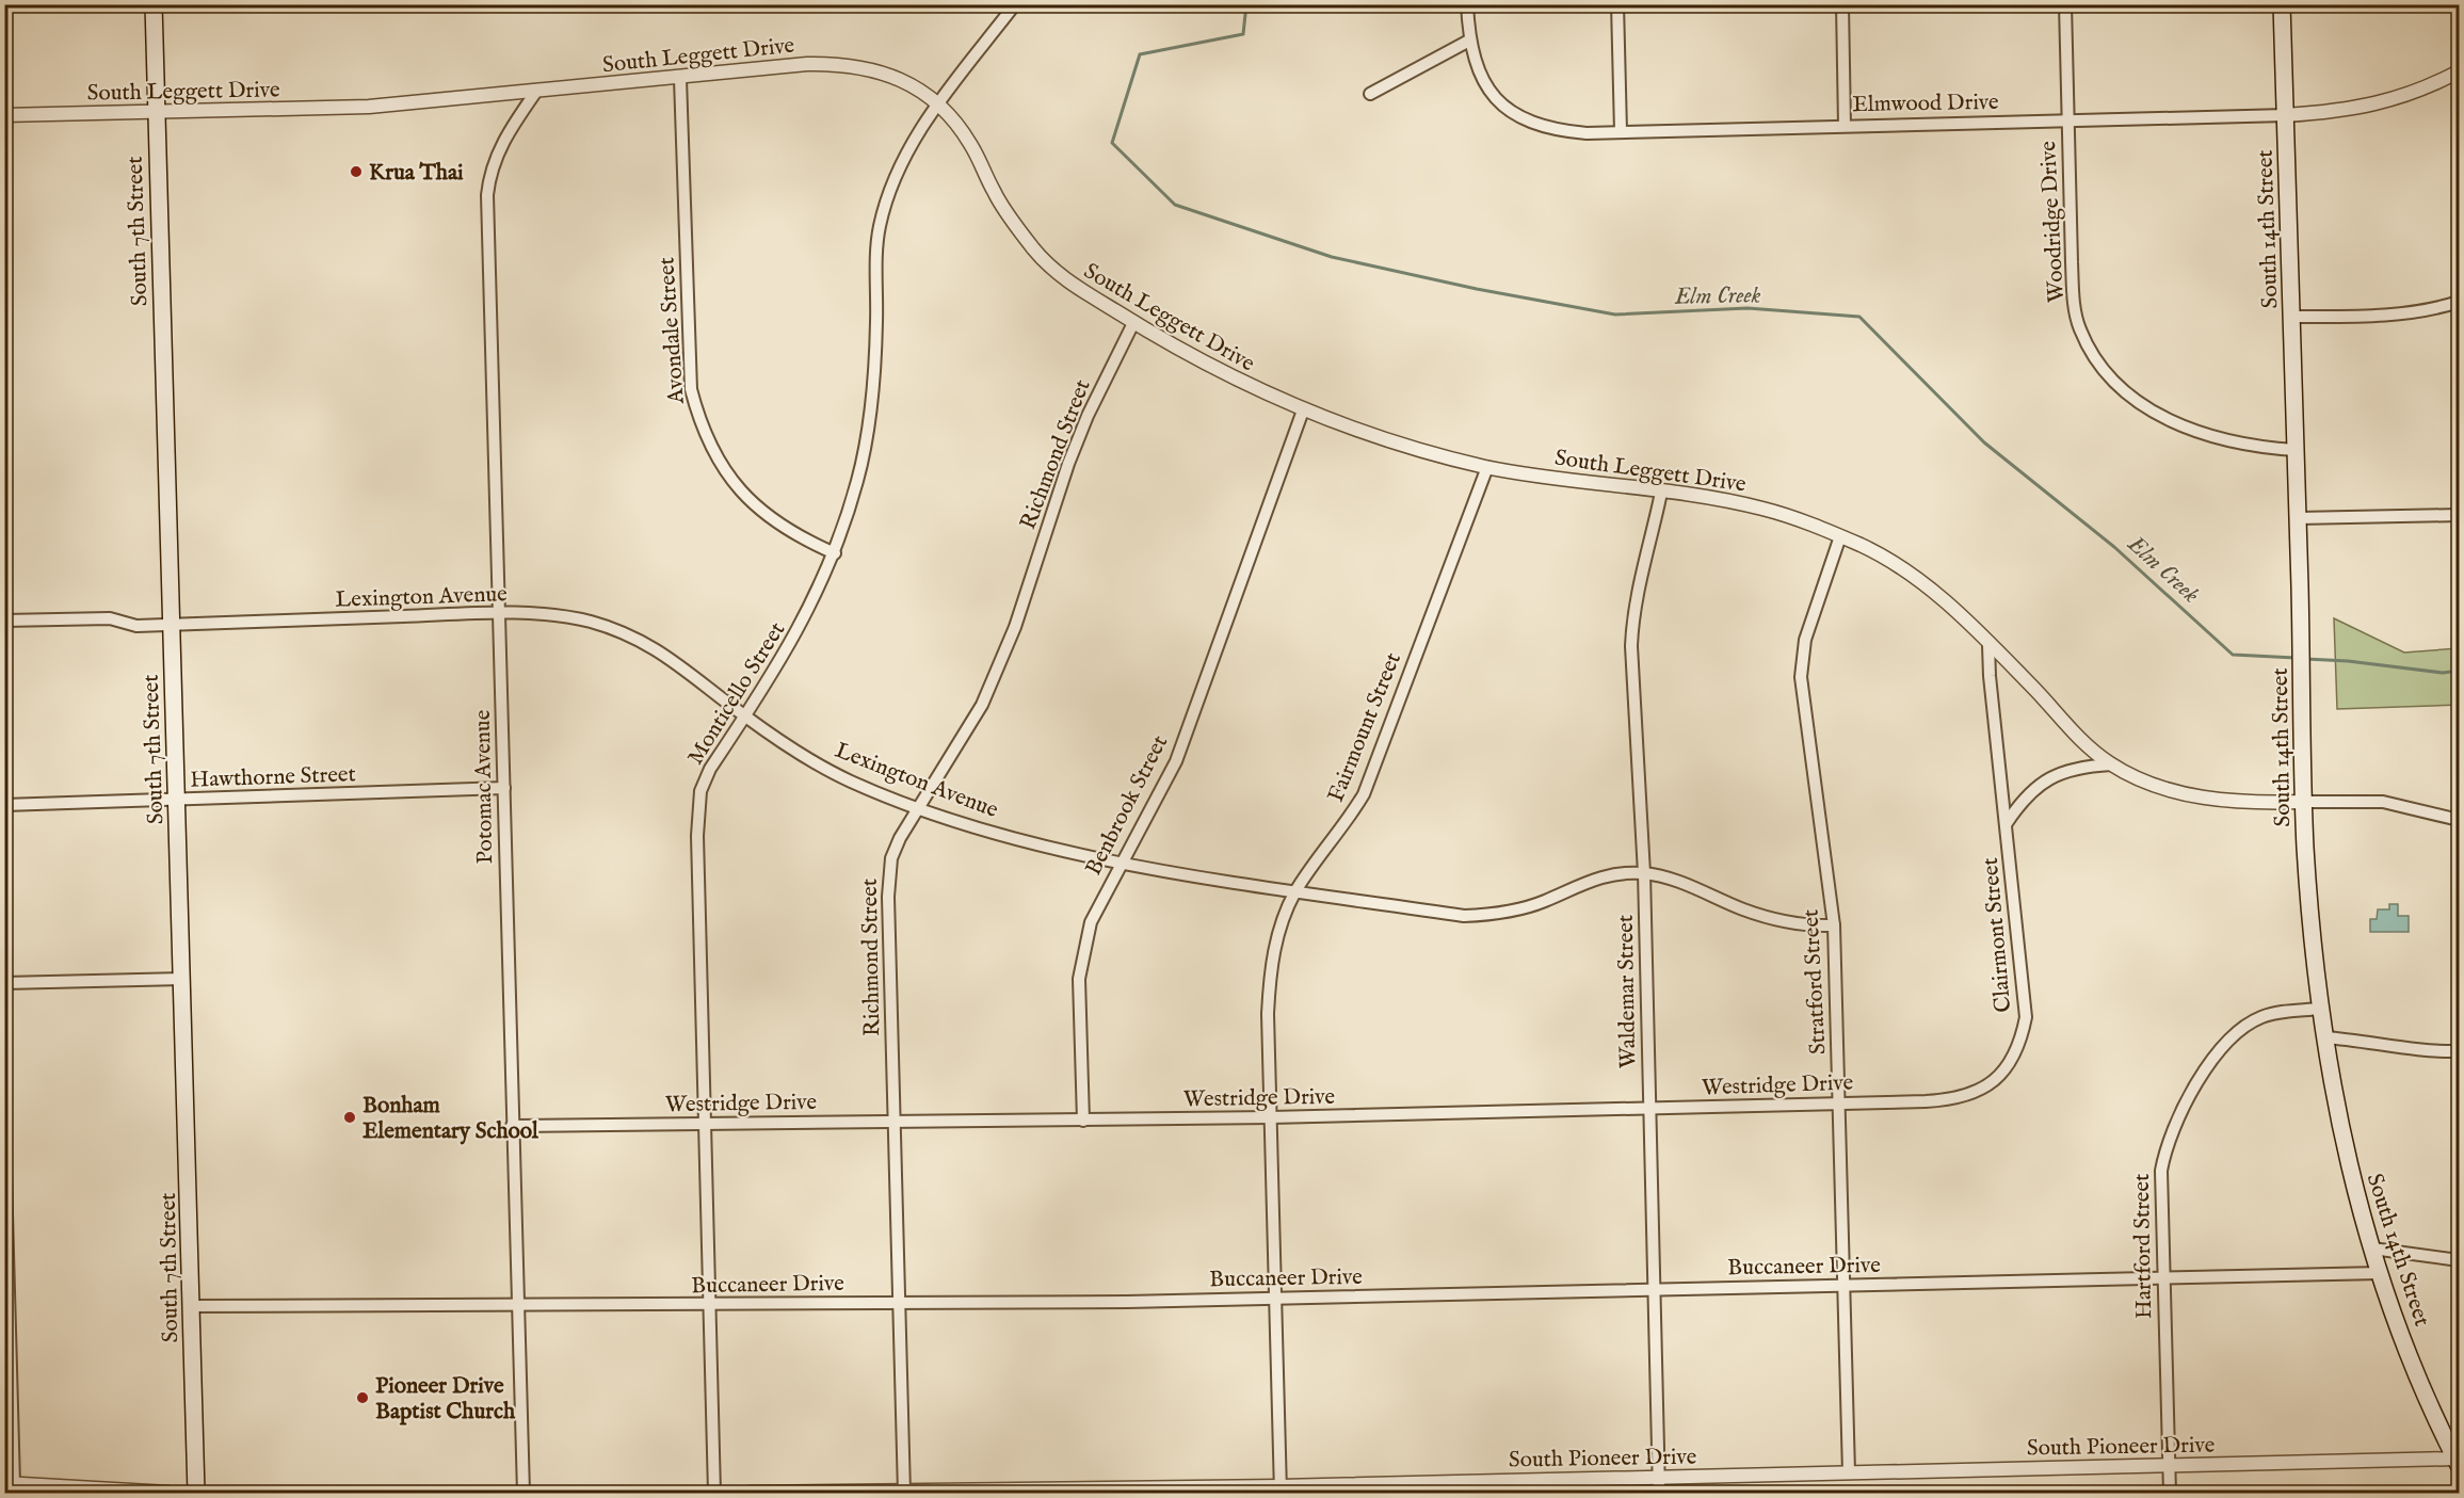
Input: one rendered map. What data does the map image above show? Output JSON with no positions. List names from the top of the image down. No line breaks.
{"streets":{"main road":["South 14th Street","South 7th Street"],"street":["South Leggett Drive","Elmwood Drive","Woodridge Drive","Avondale Street","Richmond Street","Lexington Avenue","Monticello Street","Fairmount Street","Hawthorne Street","Potomac Avenue","Benbrook Street","Clairmont Street","Stratford Street","Waldemar Street","Westridge Drive","Hartford Street","Buccaneer Drive","South Pioneer Drive"]},"crossings":[["South Leggett Drive","South 14th Street"],["South Leggett Drive","South 7th Street"],["South Leggett Drive","Avondale Street"],["South Leggett Drive","Richmond Street"],["South Leggett Drive","Monticello Street"],["South Leggett Drive","Fairmount Street"],["South Leggett Drive","Potomac Avenue"],["South Leggett Drive","Benbrook Street"],["South Leggett Drive","Clairmont Street"],["South Leggett Drive","Stratford Street"],["South Leggett Drive","Waldemar Street"],["Elmwood Drive","Woodridge Drive"],["Elmwood Drive","South 14th Street"],["Woodridge Drive","South 14th Street"],["South 14th Street","Hartford Street"],["South 14th Street","Buccaneer Drive"],["South 14th Street","South Pioneer Drive"],["South 7th Street","Lexington Avenue"],["South 7th Street","Hawthorne Street"],["South 7th Street","Buccaneer Drive"],["Avondale Street","Monticello Street"],["Richmond Street","Lexington Avenue"],["Richmond Street","Westridge Drive"],["Richmond Street","Buccaneer Drive"],["Richmond Street","South Pioneer Drive"],["Lexington Avenue","Monticello Street"],["Lexington Avenue","Fairmount Street"],["Lexington Avenue","Potomac Avenue"],["Lexington Avenue","Benbrook Street"],["Lexington Avenue","Stratford Street"],["Lexington Avenue","Waldemar Street"],["Monticello Street","Westridge Drive"],["Monticello Street","Buccaneer Drive"],["Fairmount Street","Westridge Drive"],["Fairmount Street","Buccaneer Drive"],["Fairmount Street","South Pioneer Drive"],["Hawthorne Street","Potomac Avenue"],["Potomac Avenue","Westridge Drive"],["Potomac Avenue","Buccaneer Drive"],["Benbrook Street","Westridge Drive"],["Clairmont Street","Westridge Drive"],["Stratford Street","Westridge Drive"],["Stratford Street","Buccaneer Drive"],["Stratford Street","South Pioneer Drive"],["Waldemar Street","Westridge Drive"],["Waldemar Street","Buccaneer Drive"],["Waldemar Street","South Pioneer Drive"],["Hartford Street","Buccaneer Drive"],["Hartford Street","South Pioneer Drive"]],"water":["Elm Creek"],"places":["Krua Thai","Bonham Elementary School","Pioneer Drive Baptist Church"]}
